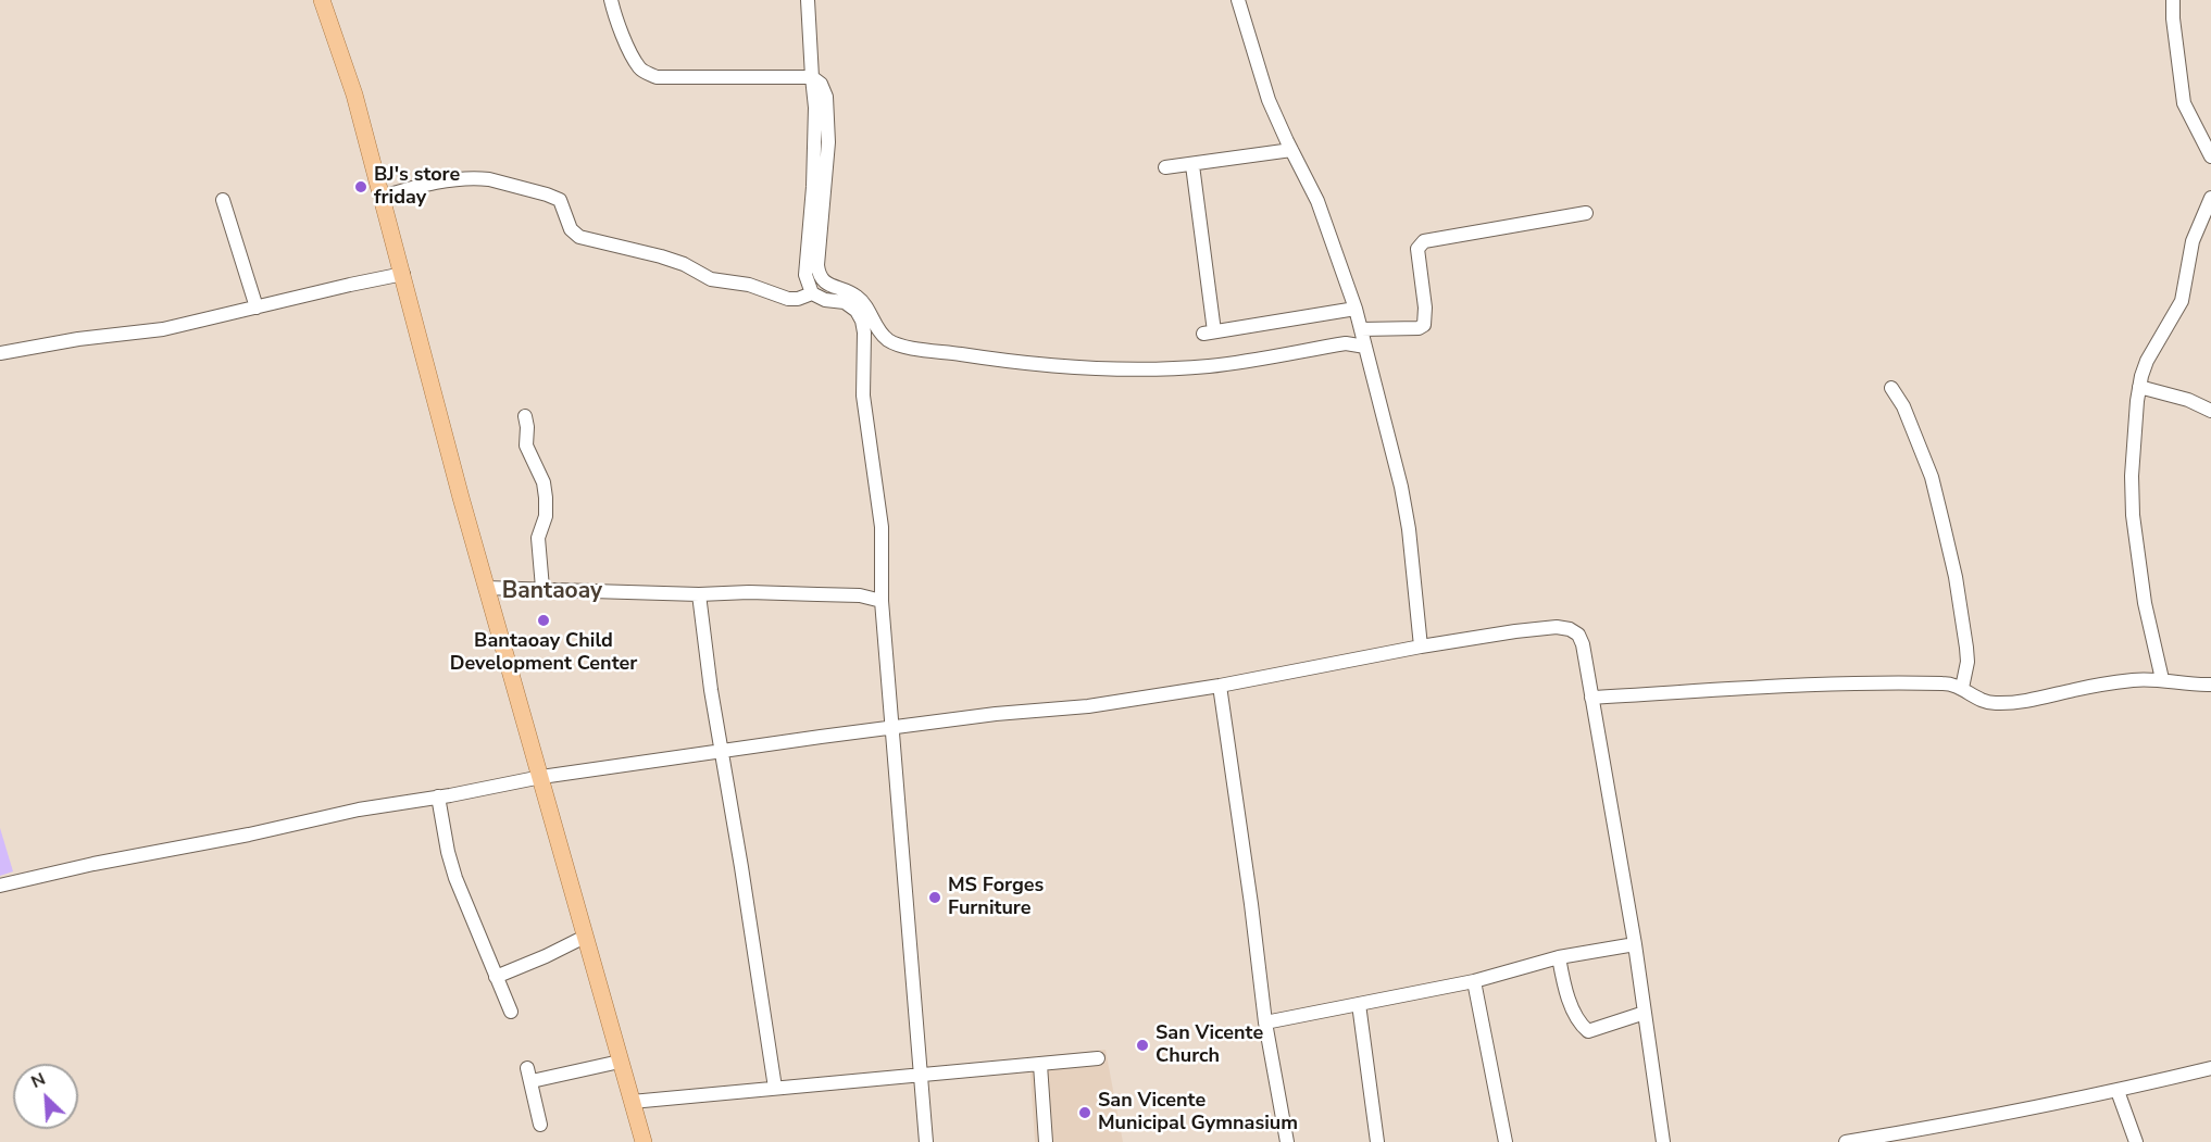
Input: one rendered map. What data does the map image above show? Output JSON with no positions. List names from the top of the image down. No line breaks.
{"districts":["Bantaoay"],"places":["BJ's store friday","Bantaoay Child Development Center","MS Forges Furniture","San Vicente Church","San Vicente Municipal Gymnasium"],"north":"top left"}
